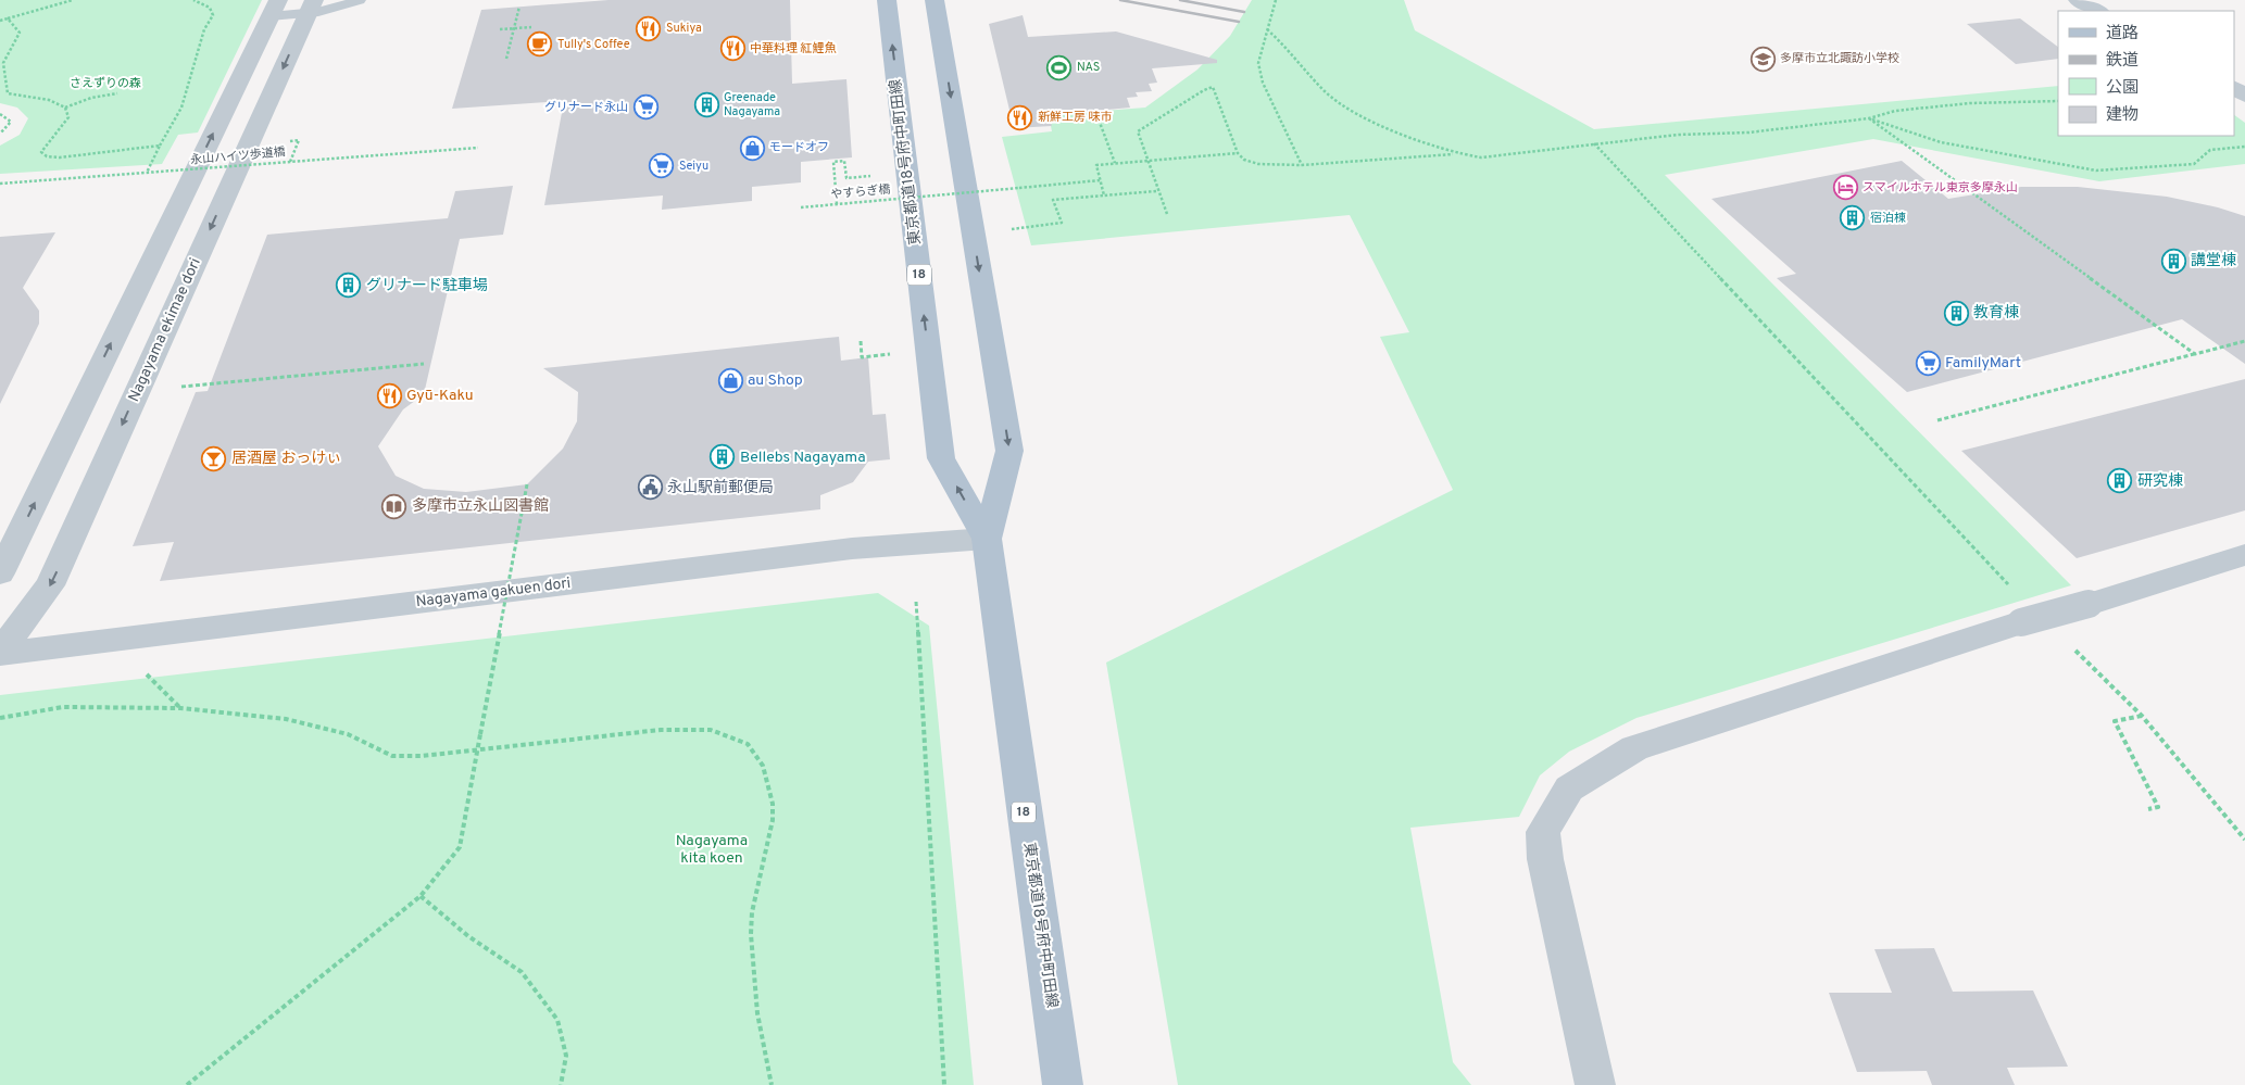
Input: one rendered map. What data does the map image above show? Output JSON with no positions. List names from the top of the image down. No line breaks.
{"streets":{"main road":["東京都道18号府中町田線","18"],"street":["Nagayama ekimae dori","Nagayama gakuen dori"],"path":["永山ハイツ歩道橋","やすらぎ橋"]},"crossings":[["東京都道18号府中町田線","Nagayama gakuen dori"],["Nagayama ekimae dori","Nagayama gakuen dori"]],"parks":["さえずりの森","Nagayama kita koen"],"places":{"restaurant":["Sukiya","中華料理 紅鯉魚","新鮮工房 味市","Gyū-Kaku"],"cafe":["Tully's Coffee"],"school or university":["多摩市立北諏訪小学校"],"sports":["NAS"],"building":["Greenade Nagayama","宿泊棟","講堂棟","グリナード駐車場","教育棟","Bellebs Nagayama","研究棟"],"supermarket":["グリナード永山","Seiyu","FamilyMart"],"shop":["モードオフ","au Shop"],"hotel":["スマイルホテル東京多摩永山"],"bar":["居酒屋 おっけぃ"],"public building":["永山駅前郵便局"],"library":["多摩市立永山図書館"]},"legend":["道路","鉄道","公園","建物"]}
